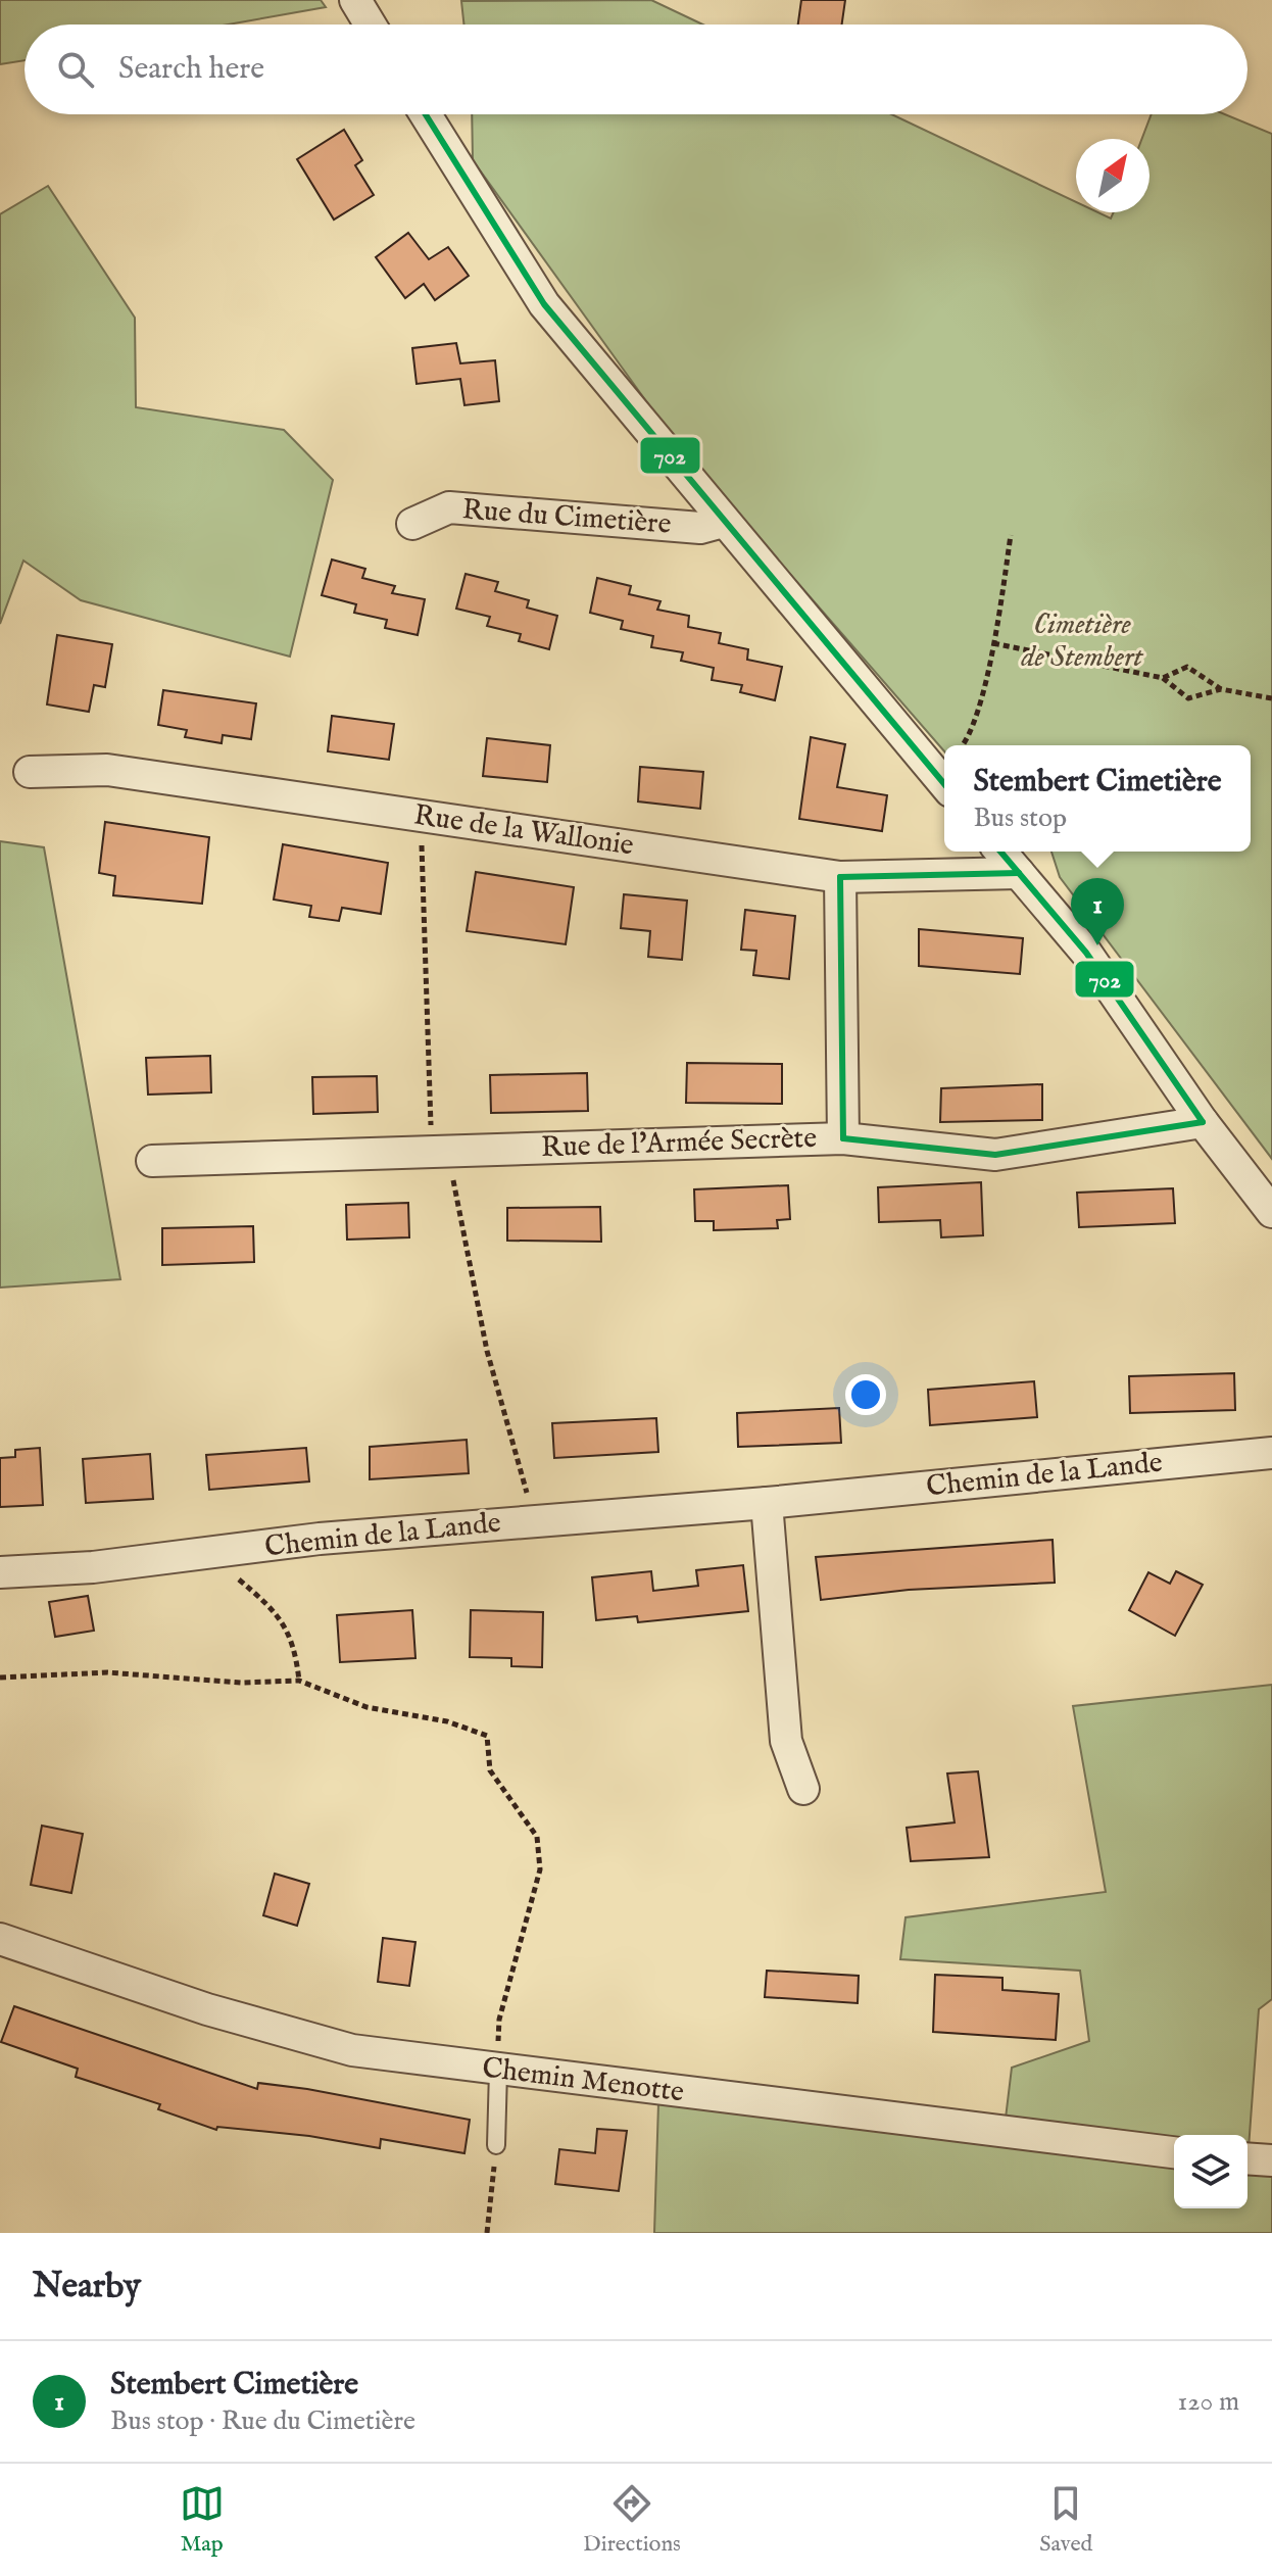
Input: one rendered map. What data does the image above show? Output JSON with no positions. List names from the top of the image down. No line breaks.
{"streets":{"street":["Rue du Cimetière","Rue de la Wallonie","Rue de l'Armée Secrète","Chemin de la Lande","Chemin Menotte"]},"parks":["Cimetière de Stembert"],"lines":["transit line 702"],"north":"top right","page":{"search":"Search here","popup":["Stembert Cimetière","Bus stop"],"pins":"1","heading":"Nearby","list":[{"mark":"1","name":"Stembert Cimetière","note":"Bus stop · Rue du Cimetière","value":"120 m"}],"nav":["Map","Directions","Saved"]}}
